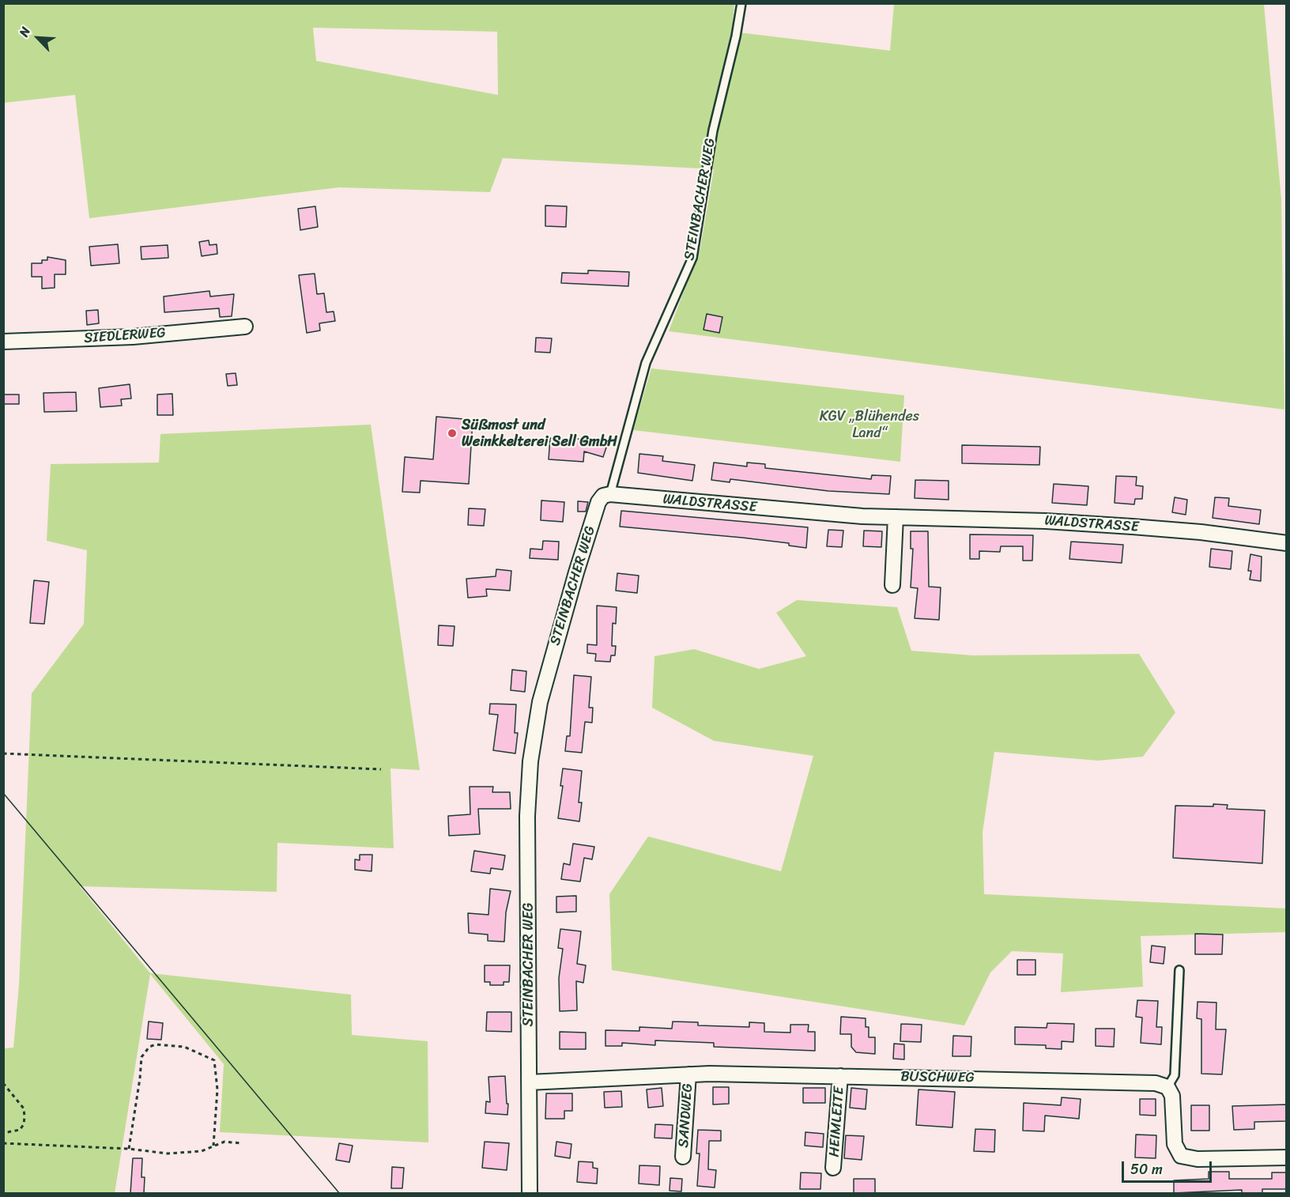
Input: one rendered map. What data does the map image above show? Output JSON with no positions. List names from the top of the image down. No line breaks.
{"streets":{"street":["STEINBACHER WEG","SIEDLERWEG","WALDSTRASSE","BUSCHWEG","SANDWEG","HEIMLEITE"]},"crossings":[["STEINBACHER WEG","WALDSTRASSE"],["STEINBACHER WEG","BUSCHWEG"],["BUSCHWEG","SANDWEG"],["BUSCHWEG","HEIMLEITE"]],"parks":["KGV „Blühendes Land“"],"places":["Süßmost und Weinkkelterei Sell GmbH"],"scale_bar":"50 m","north":"top left"}
